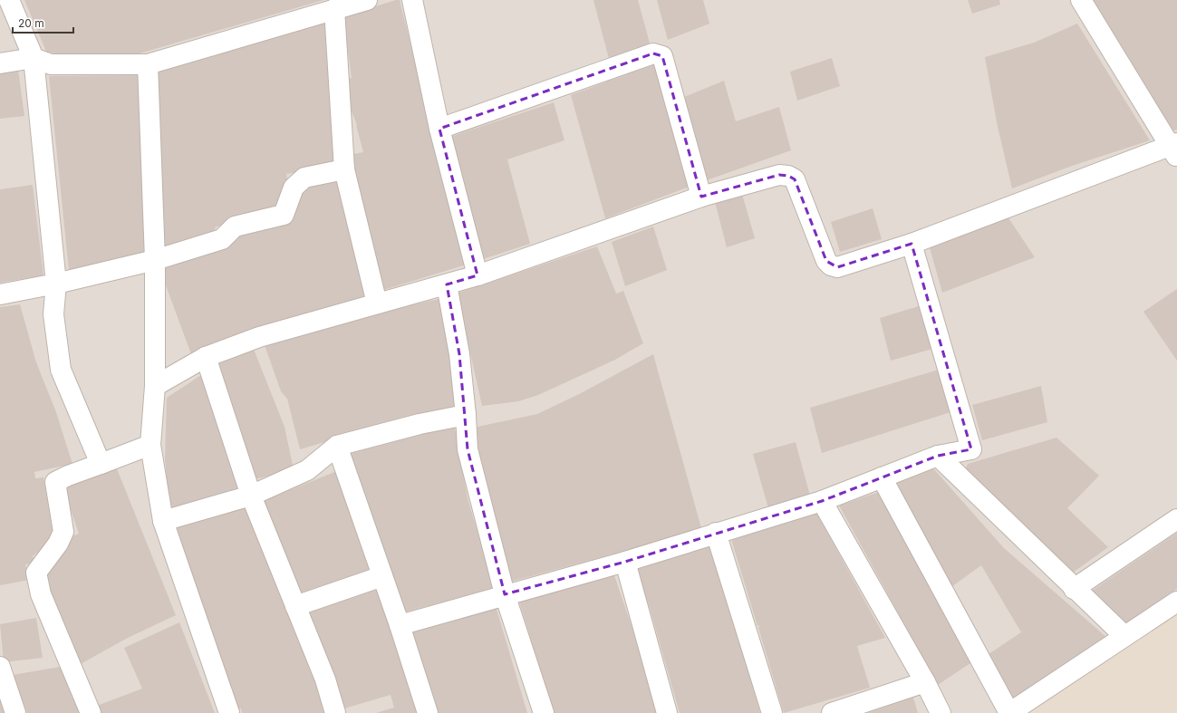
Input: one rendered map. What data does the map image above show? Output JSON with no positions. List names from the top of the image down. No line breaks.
{"scale_bar":"20 m"}
